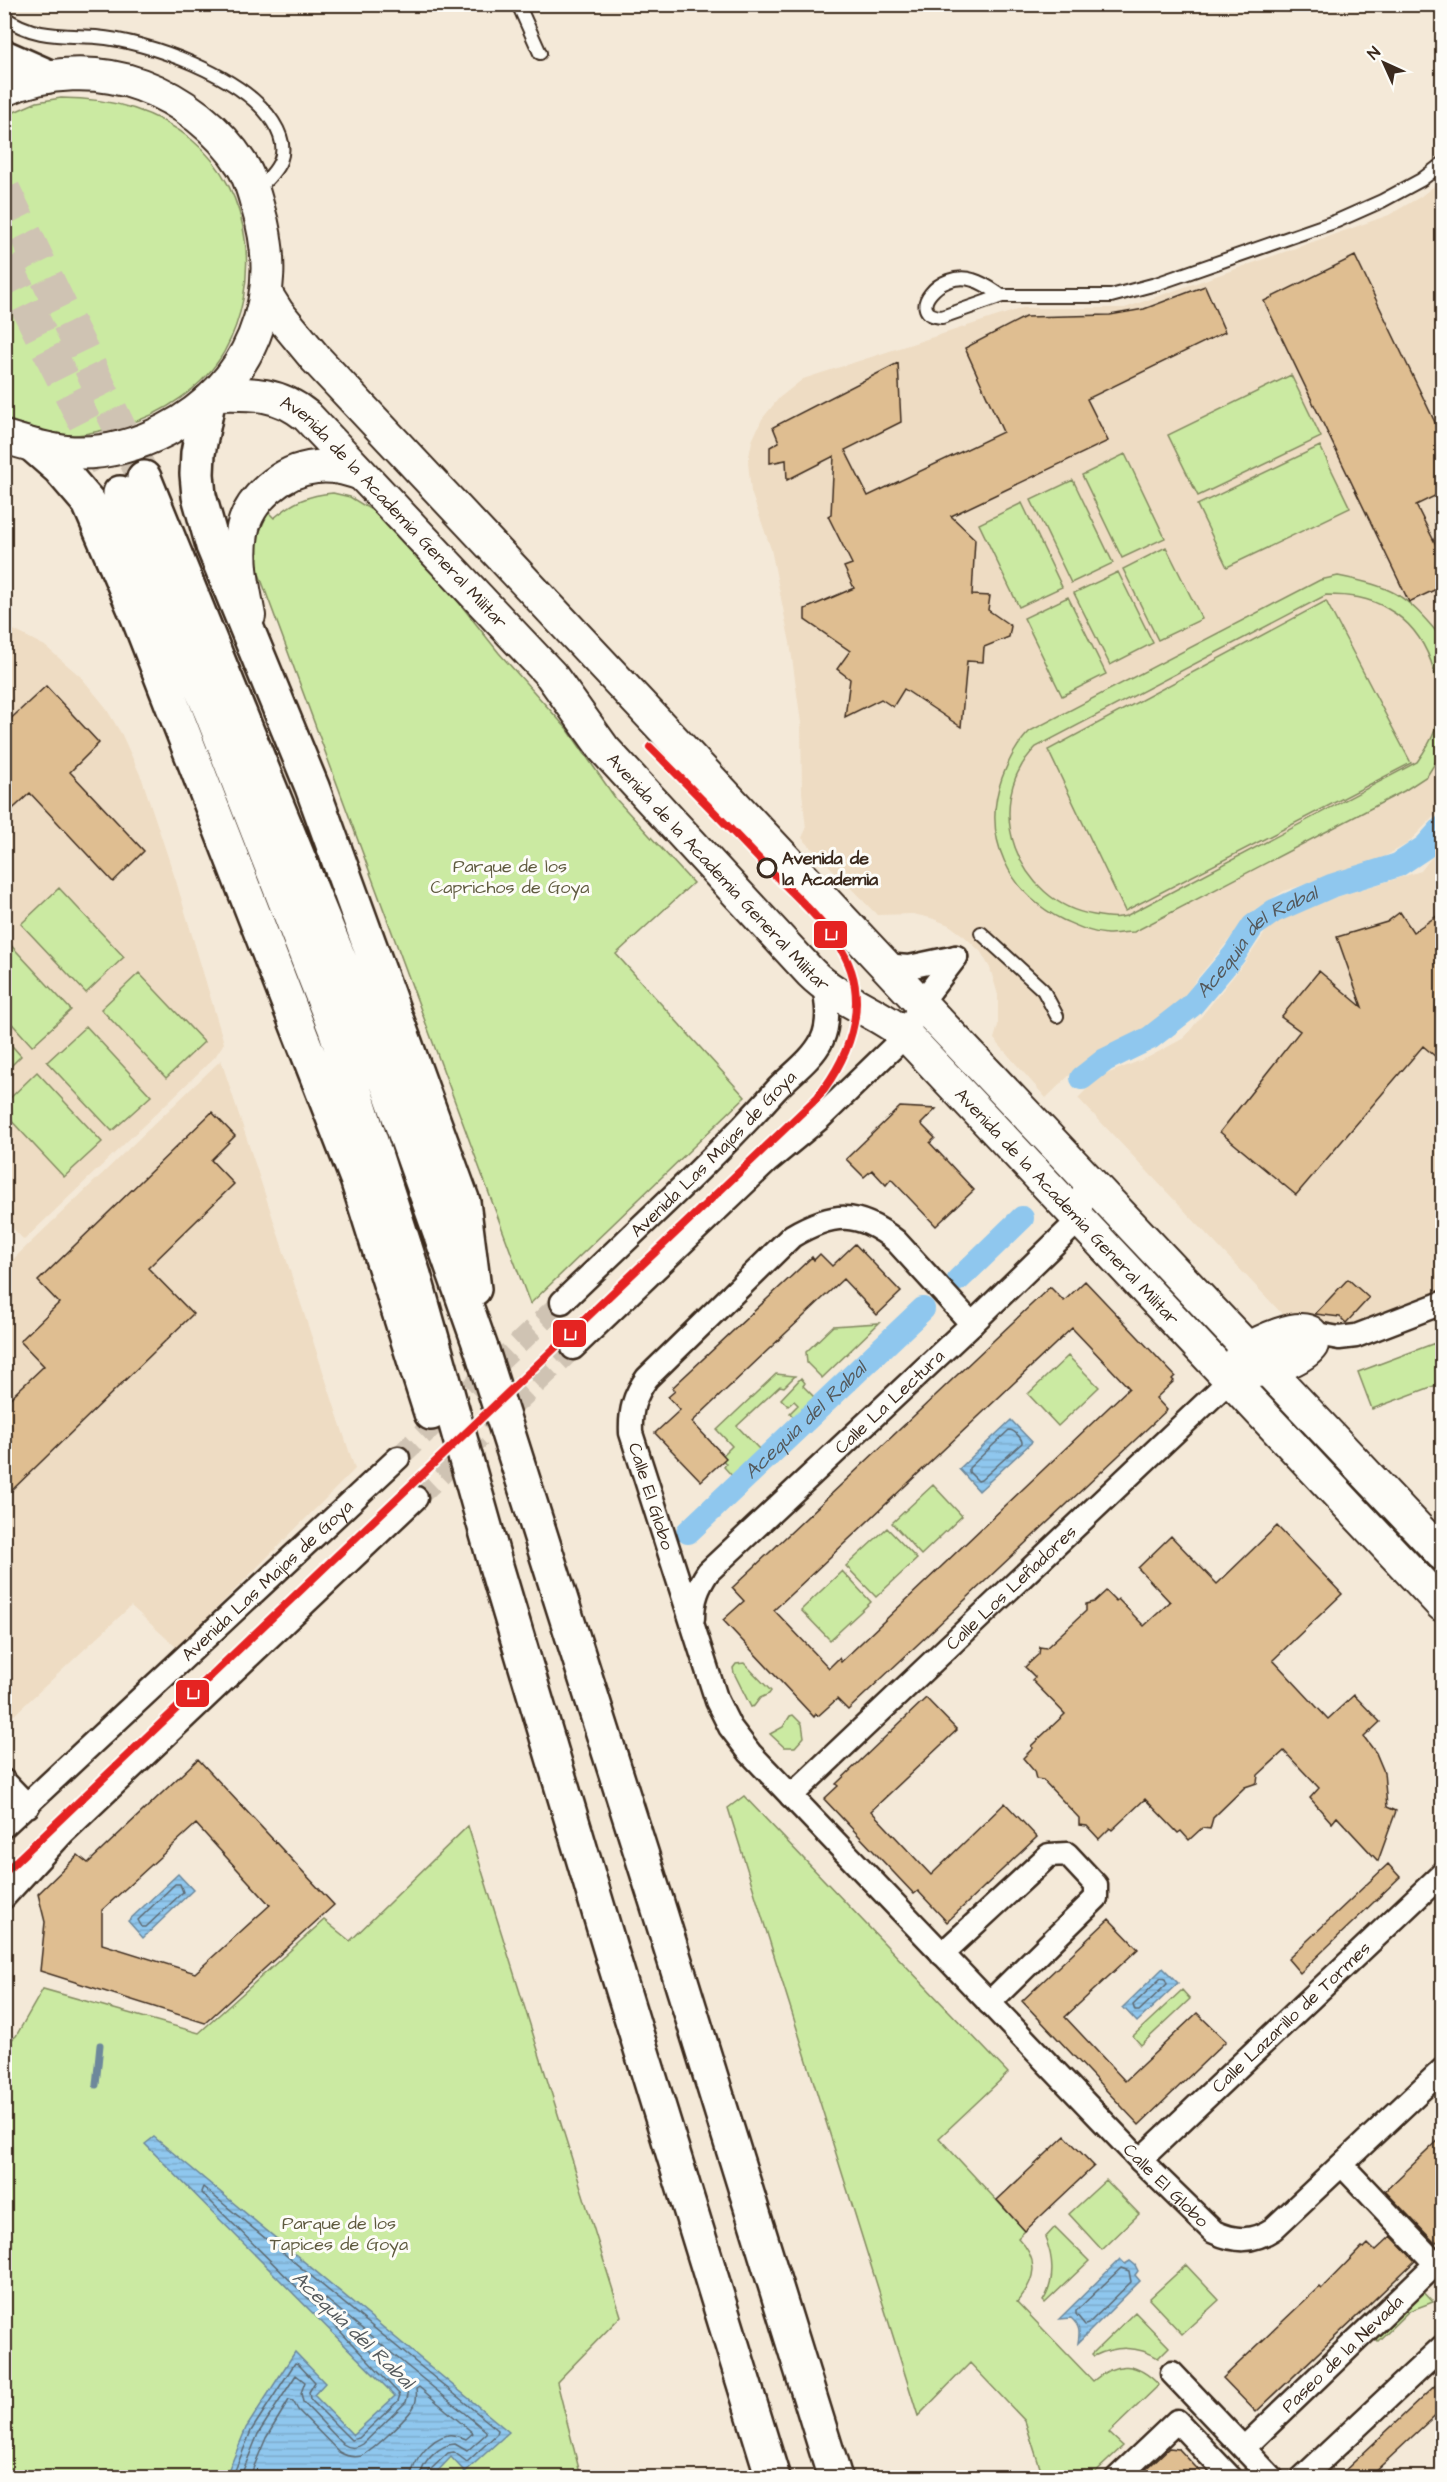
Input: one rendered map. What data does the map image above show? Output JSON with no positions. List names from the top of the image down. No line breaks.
{"streets":{"main road":["Avenida de la Academia General Militar"],"street":["Avenida Las Majas de Goya","Calle La Lectura","Calle El Globo","Calle Los Leñadores","Calle Lazarillo de Tormes","Paseo de la Nevada"]},"crossings":[["Avenida de la Academia General Militar","Avenida Las Majas de Goya"],["Avenida de la Academia General Militar","Calle La Lectura"],["Avenida de la Academia General Militar","Calle Los Leñadores"],["Calle La Lectura","Calle El Globo"],["Calle El Globo","Calle Los Leñadores"],["Calle El Globo","Calle Lazarillo de Tormes"]],"water":["Acequia del Rabal"],"parks":["Parque de los Caprichos de Goya","Parque de los Tapices de Goya"],"places":["Avenida de la Academia"],"lines":["transit line L1"],"north":"top left"}
